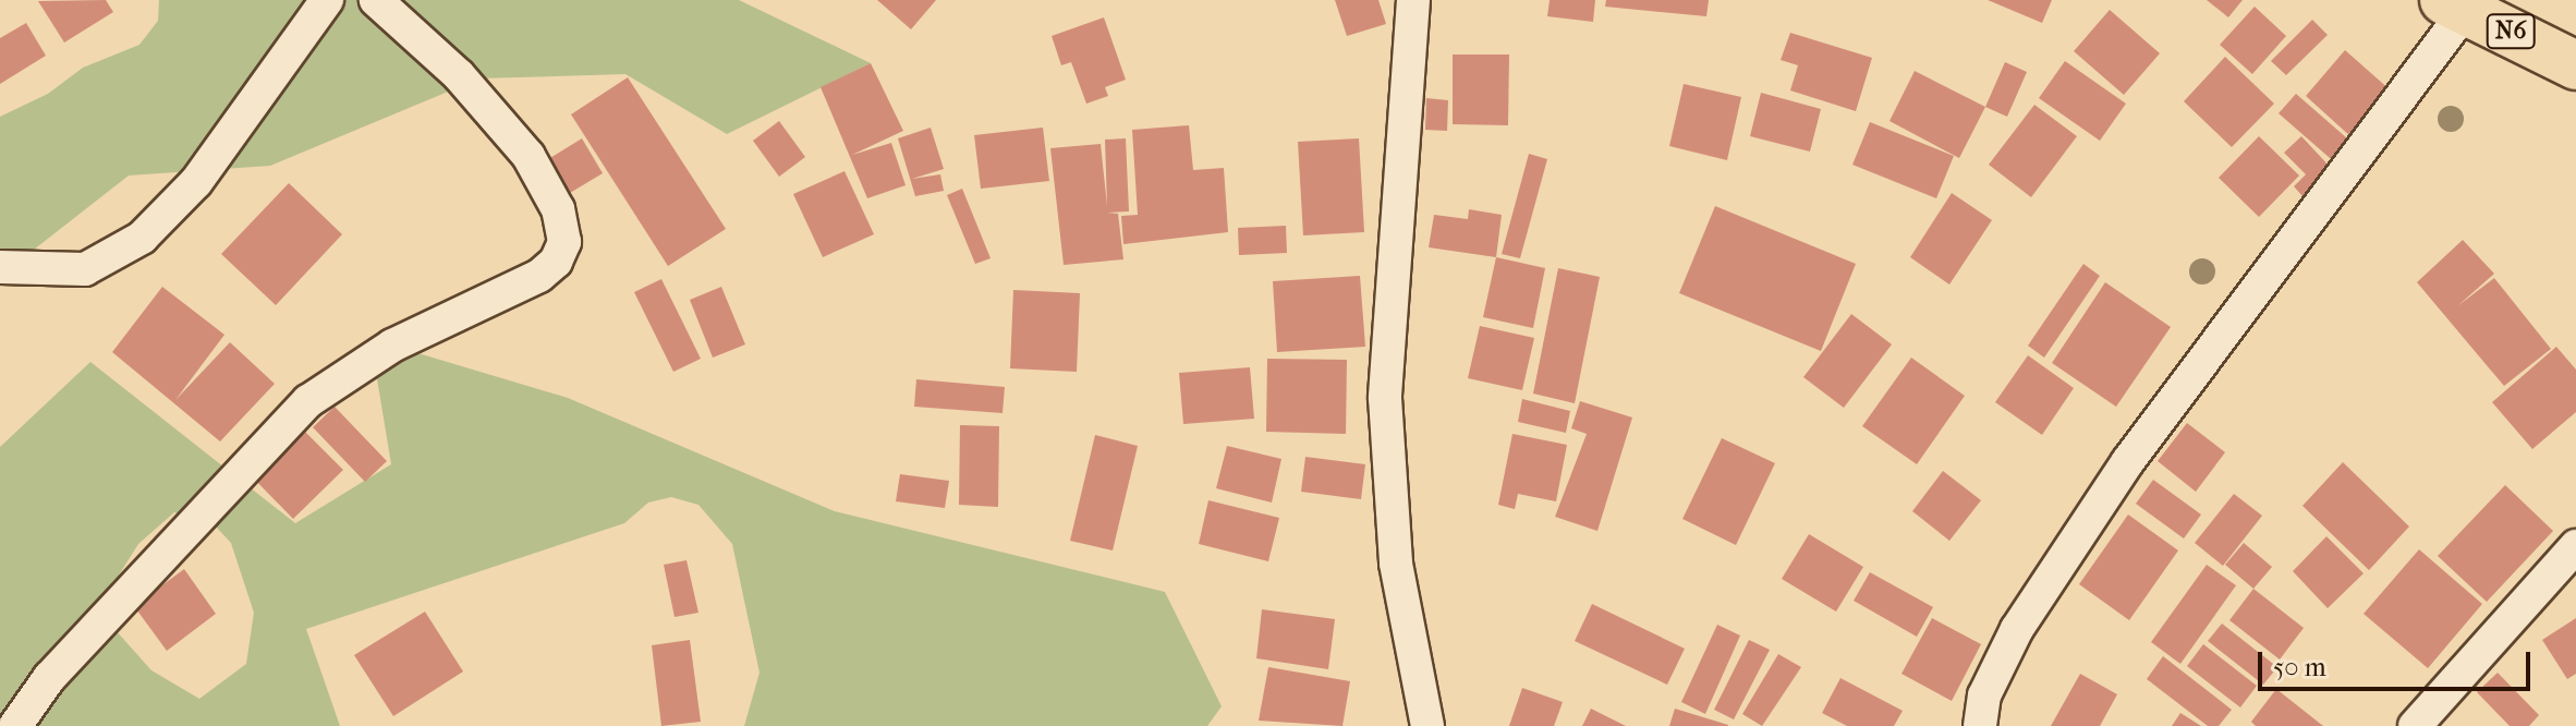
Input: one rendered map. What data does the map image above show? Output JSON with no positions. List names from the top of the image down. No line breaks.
{"streets":{"highway":["N6"]},"scale_bar":"50 m"}
